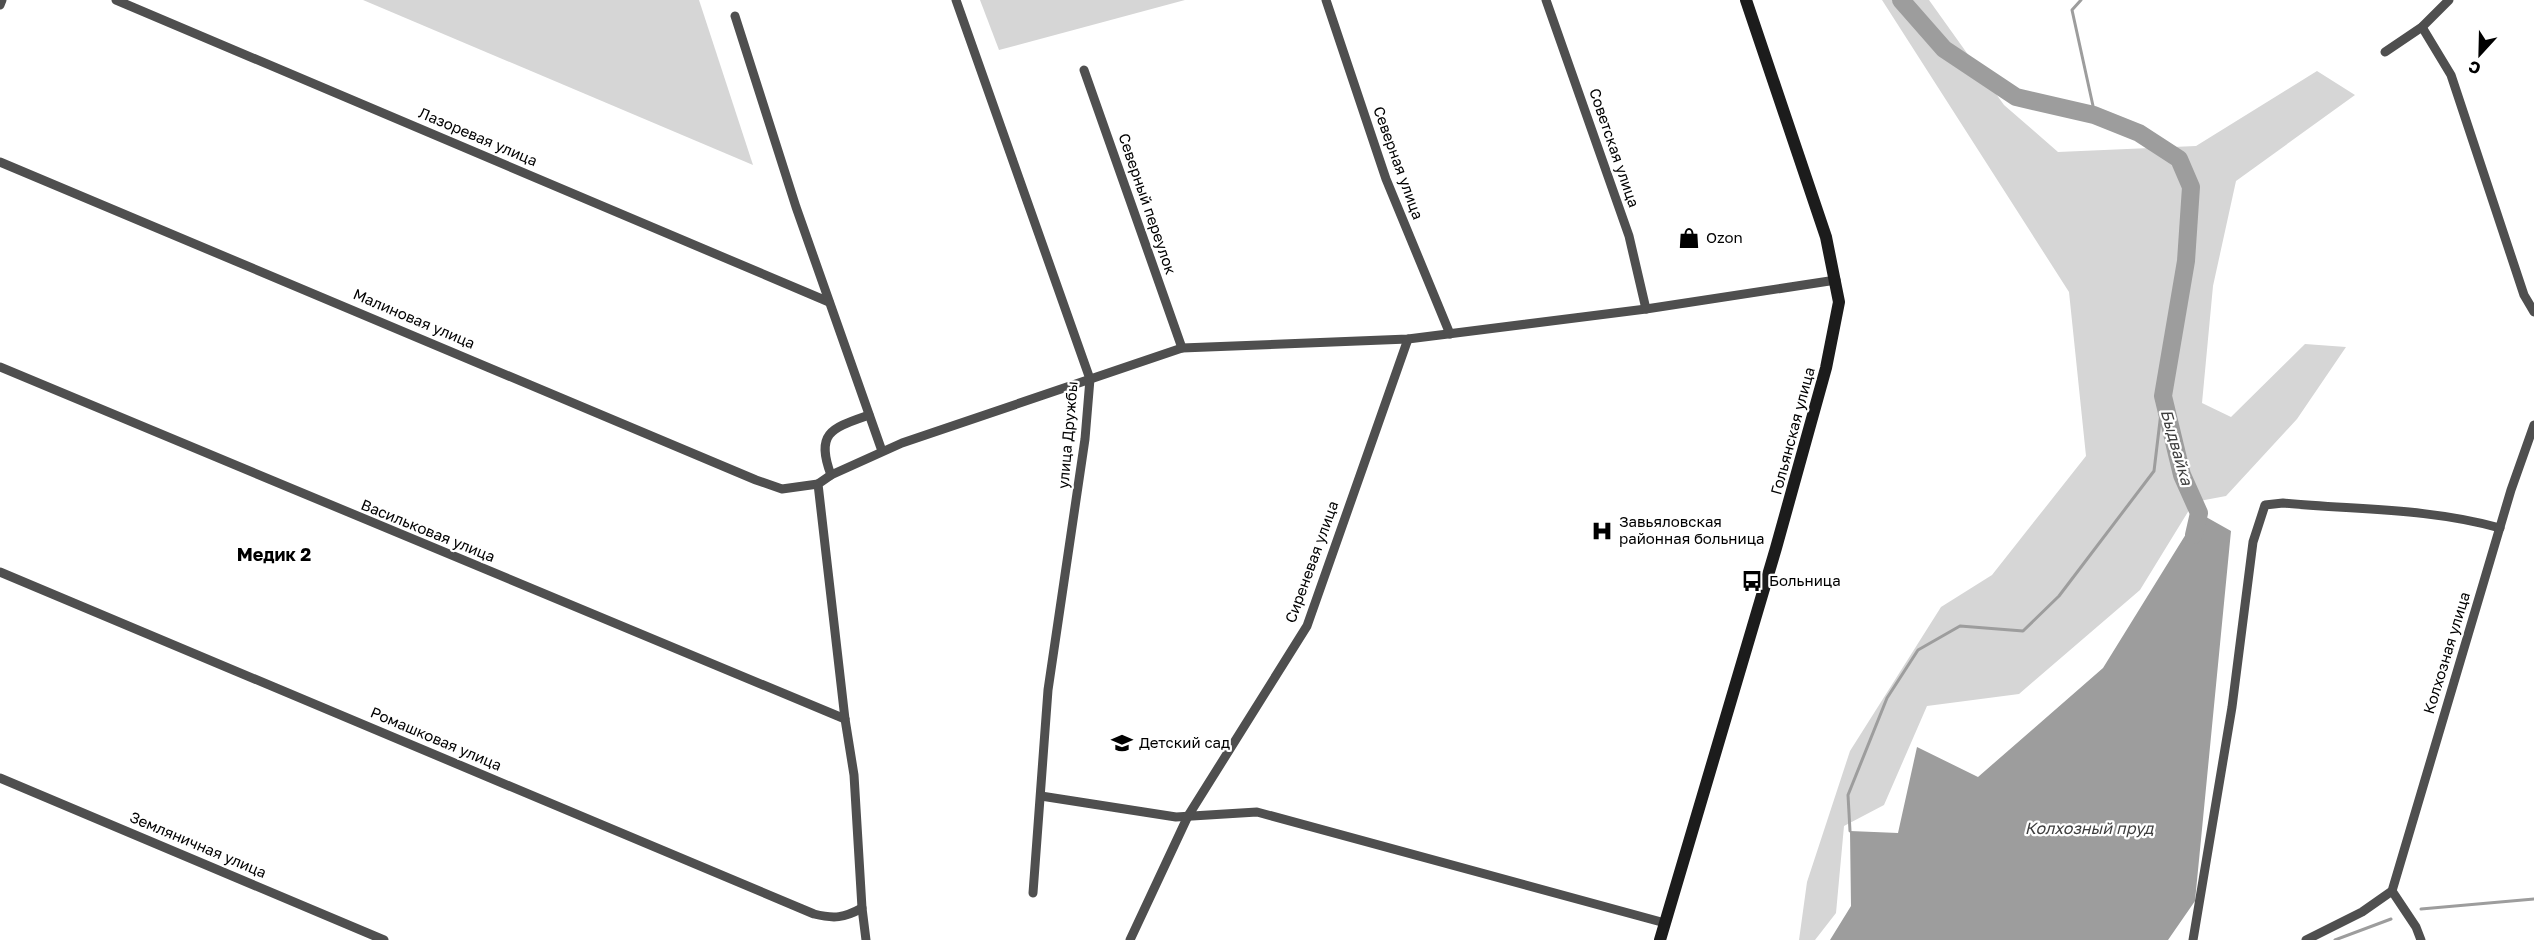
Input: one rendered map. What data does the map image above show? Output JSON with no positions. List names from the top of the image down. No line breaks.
{"streets":{"main road":["Гольянская улица"],"street":["Лазоревая улица","Советская улица","Северная улица","Северный переулок","Малиновая улица","улица Дружбы","Васильковая улица","Сиреневая улица","Колхозная улица","Ромашковая улица","Земляничная улица"]},"districts":["Медик 2"],"water":["Быдвайка","Колхозный пруд"],"places":{"shop":["Ozon"],"hospital":["Завьяловская районная больница"],"bus stop":["Больница"],"school or university":["Детский сад"]},"north":"bottom"}
